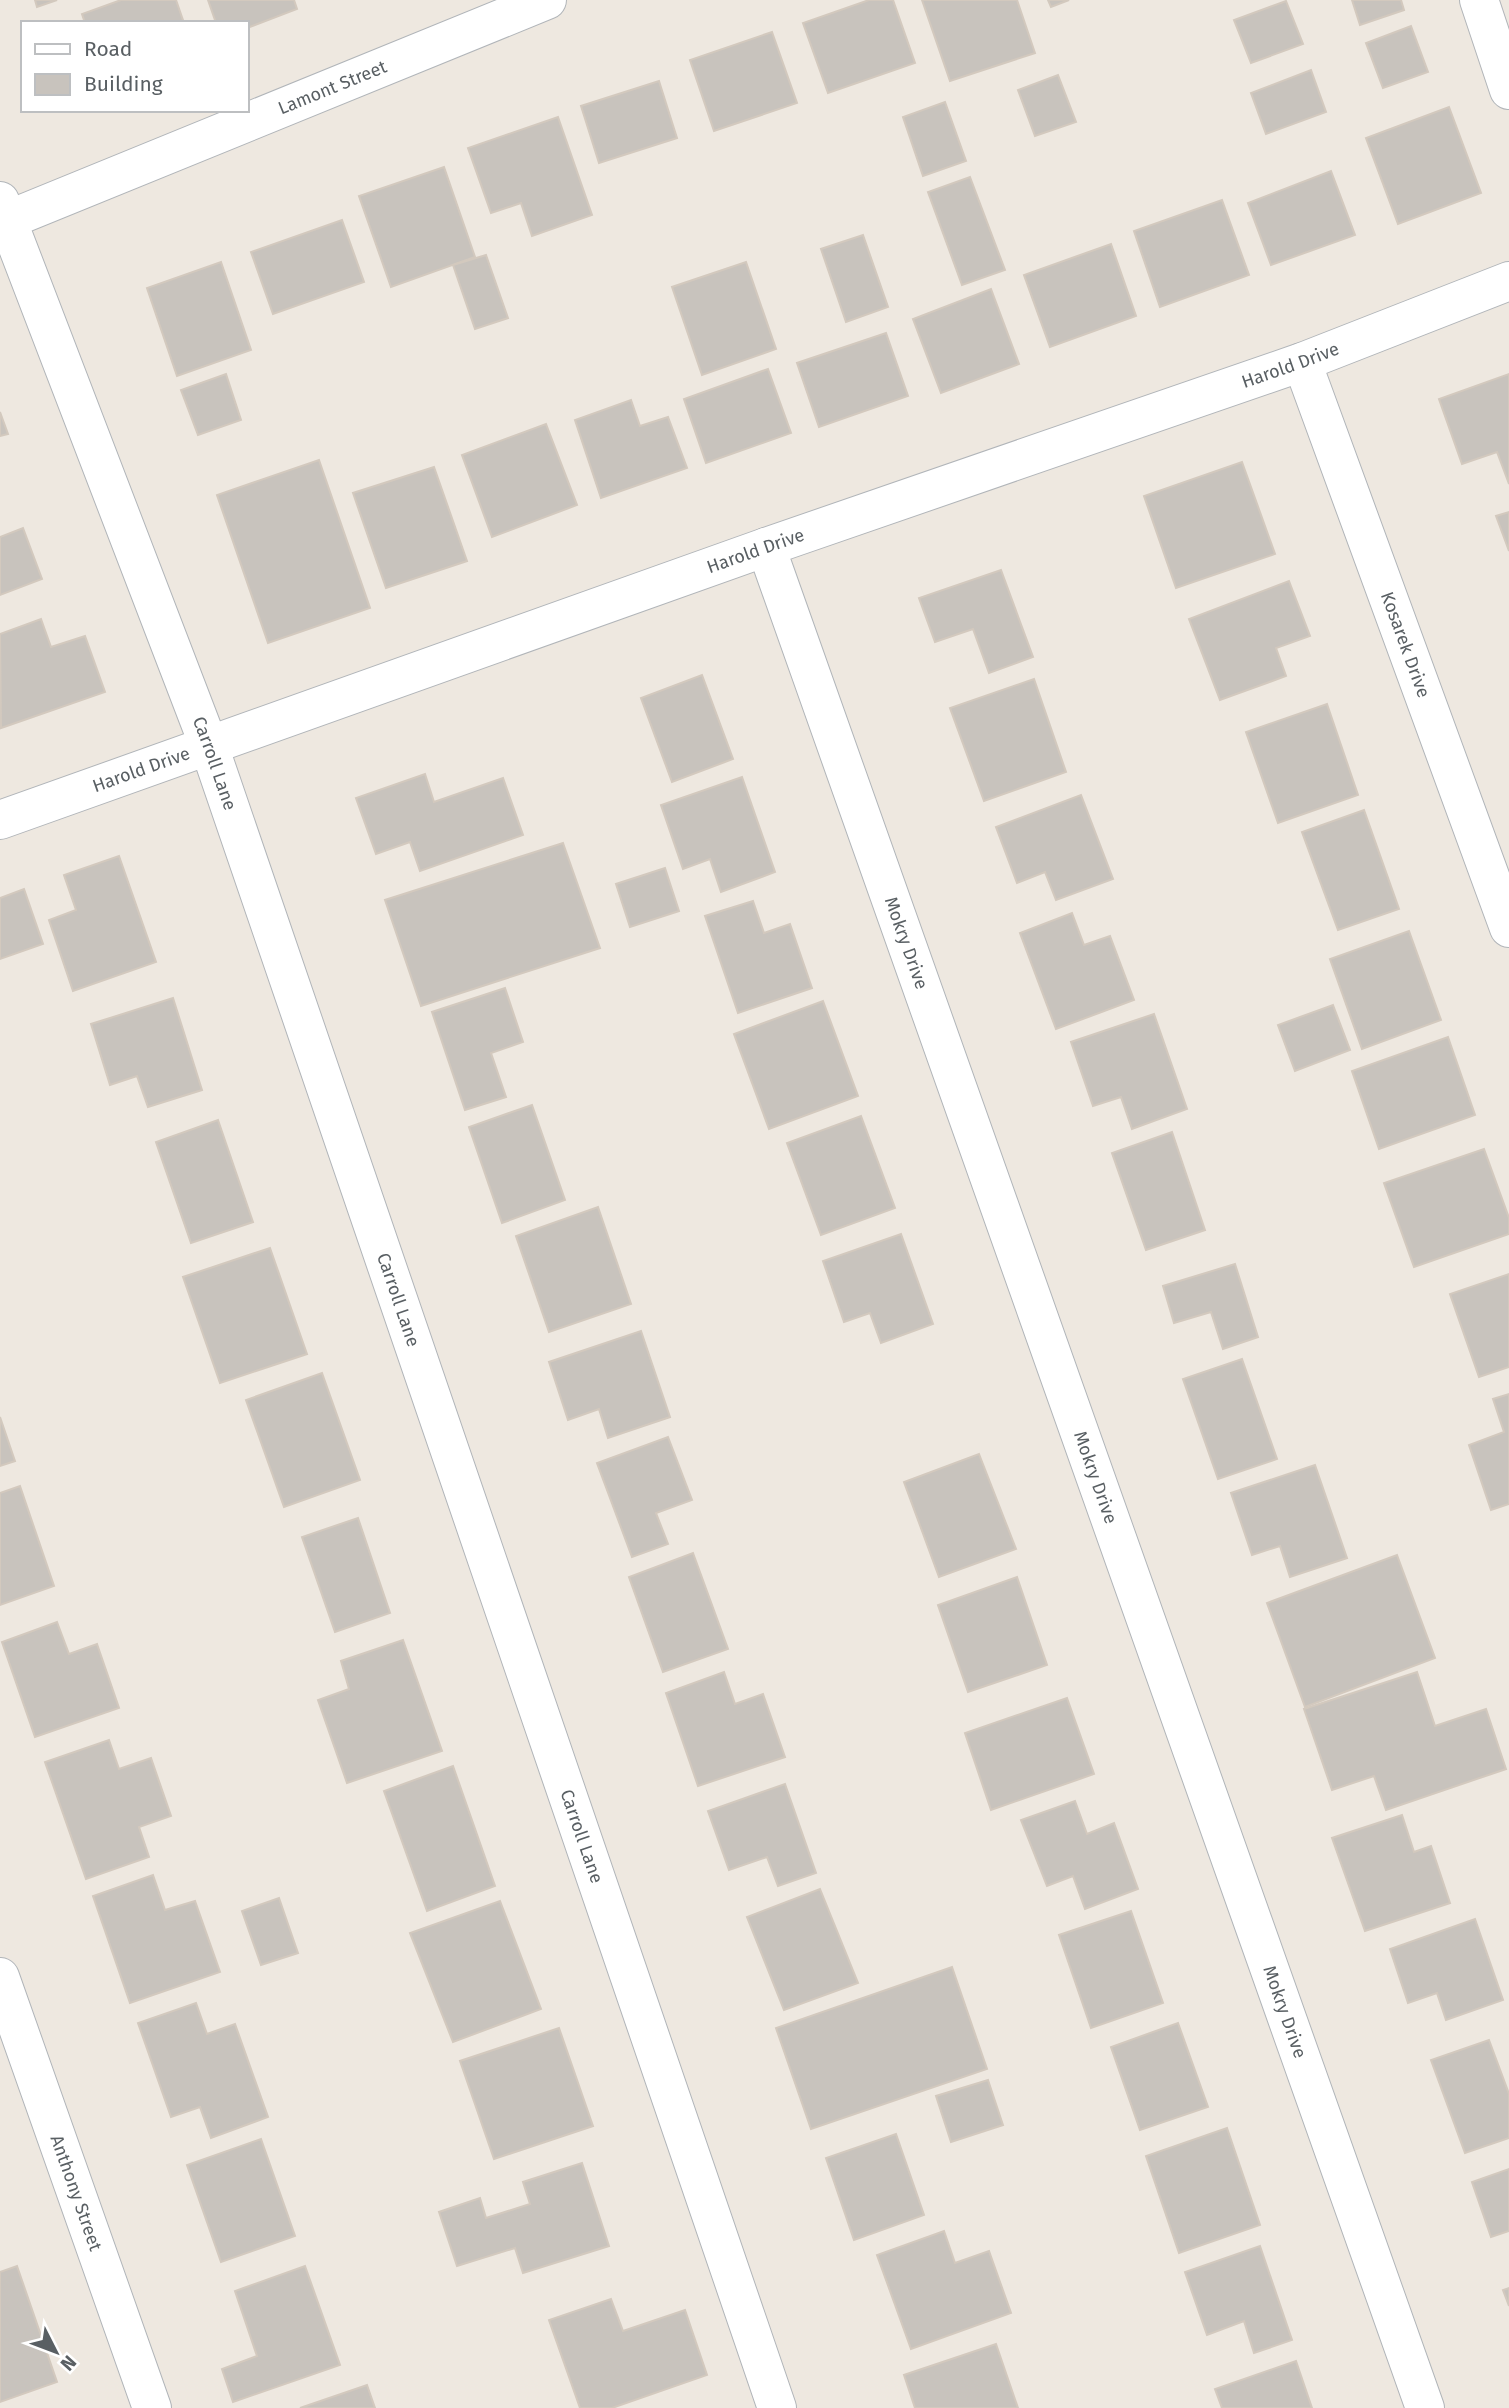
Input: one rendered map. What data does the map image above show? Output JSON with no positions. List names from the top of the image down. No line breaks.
{"streets":{"street":["Lamont Street","Harold Drive","Kosarek Drive","Carroll Lane","Mokry Drive","Anthony Street"]},"crossings":[["Lamont Street","Carroll Lane"],["Harold Drive","Kosarek Drive"],["Harold Drive","Carroll Lane"],["Harold Drive","Mokry Drive"]],"legend":["Road","Building"],"north":"bottom right"}
